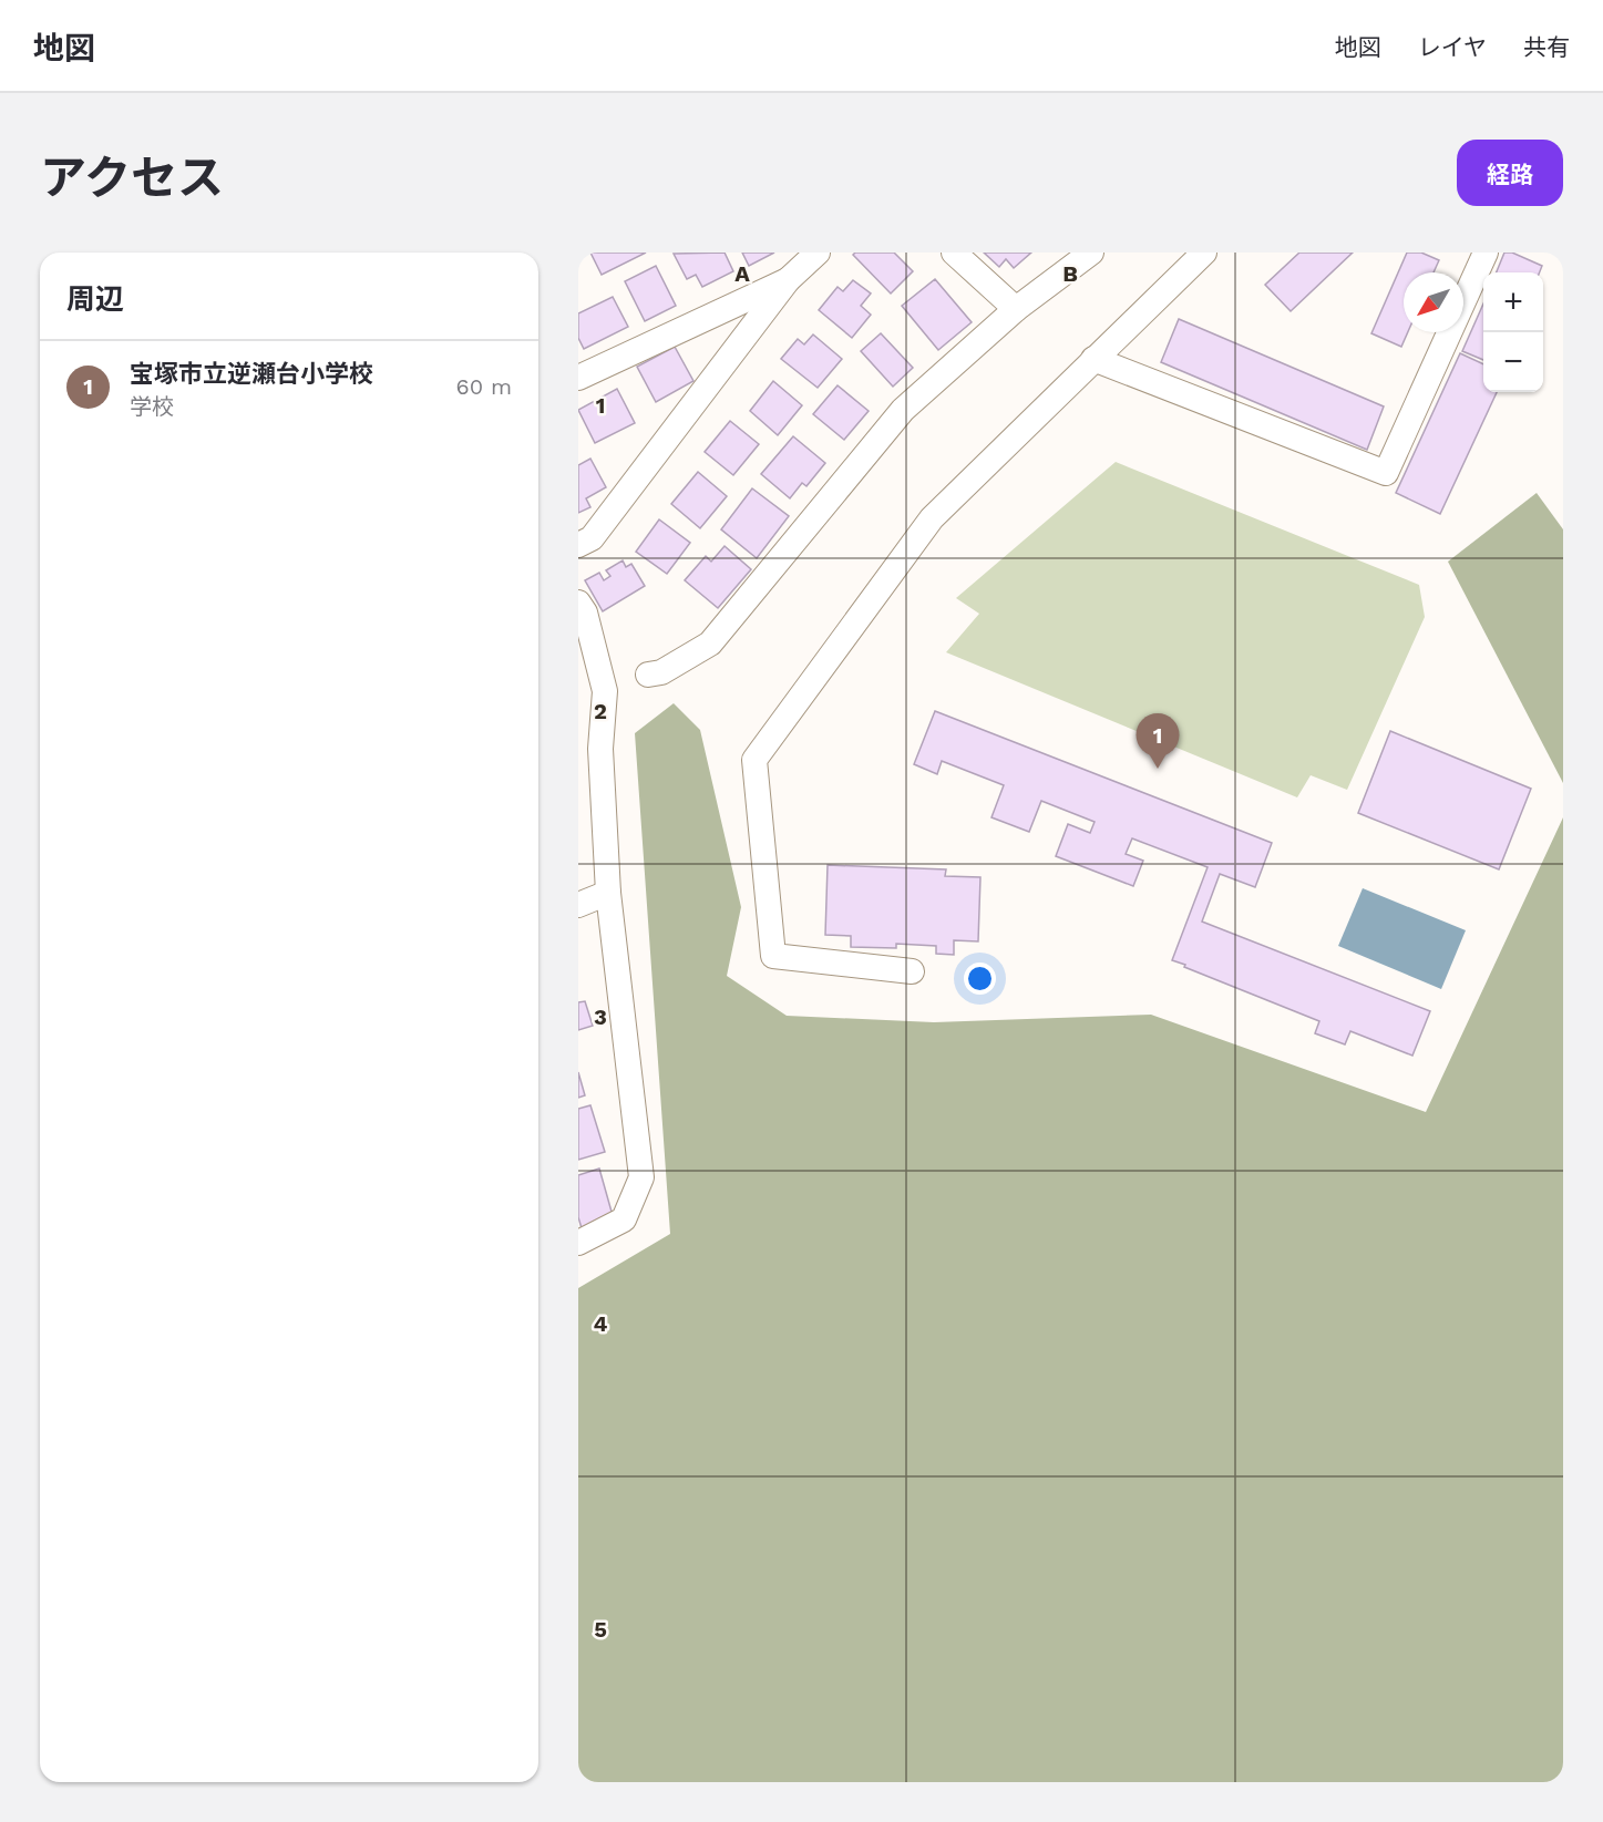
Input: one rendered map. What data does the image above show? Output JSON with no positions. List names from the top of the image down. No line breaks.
{"north":"bottom left","page":{"header":"地図","nav":["地図","レイヤ","共有"],"title":"アクセス","buttons":"経路","heading":"周辺","map_buttons":["+","−"],"list":[{"mark":"1","name":"宝塚市立逆瀬台小学校","note":"学校","value":"60 m"}],"pins":"1"},"grid":{"columns":["A","B"],"rows":["1","2","3","4","5"]}}
